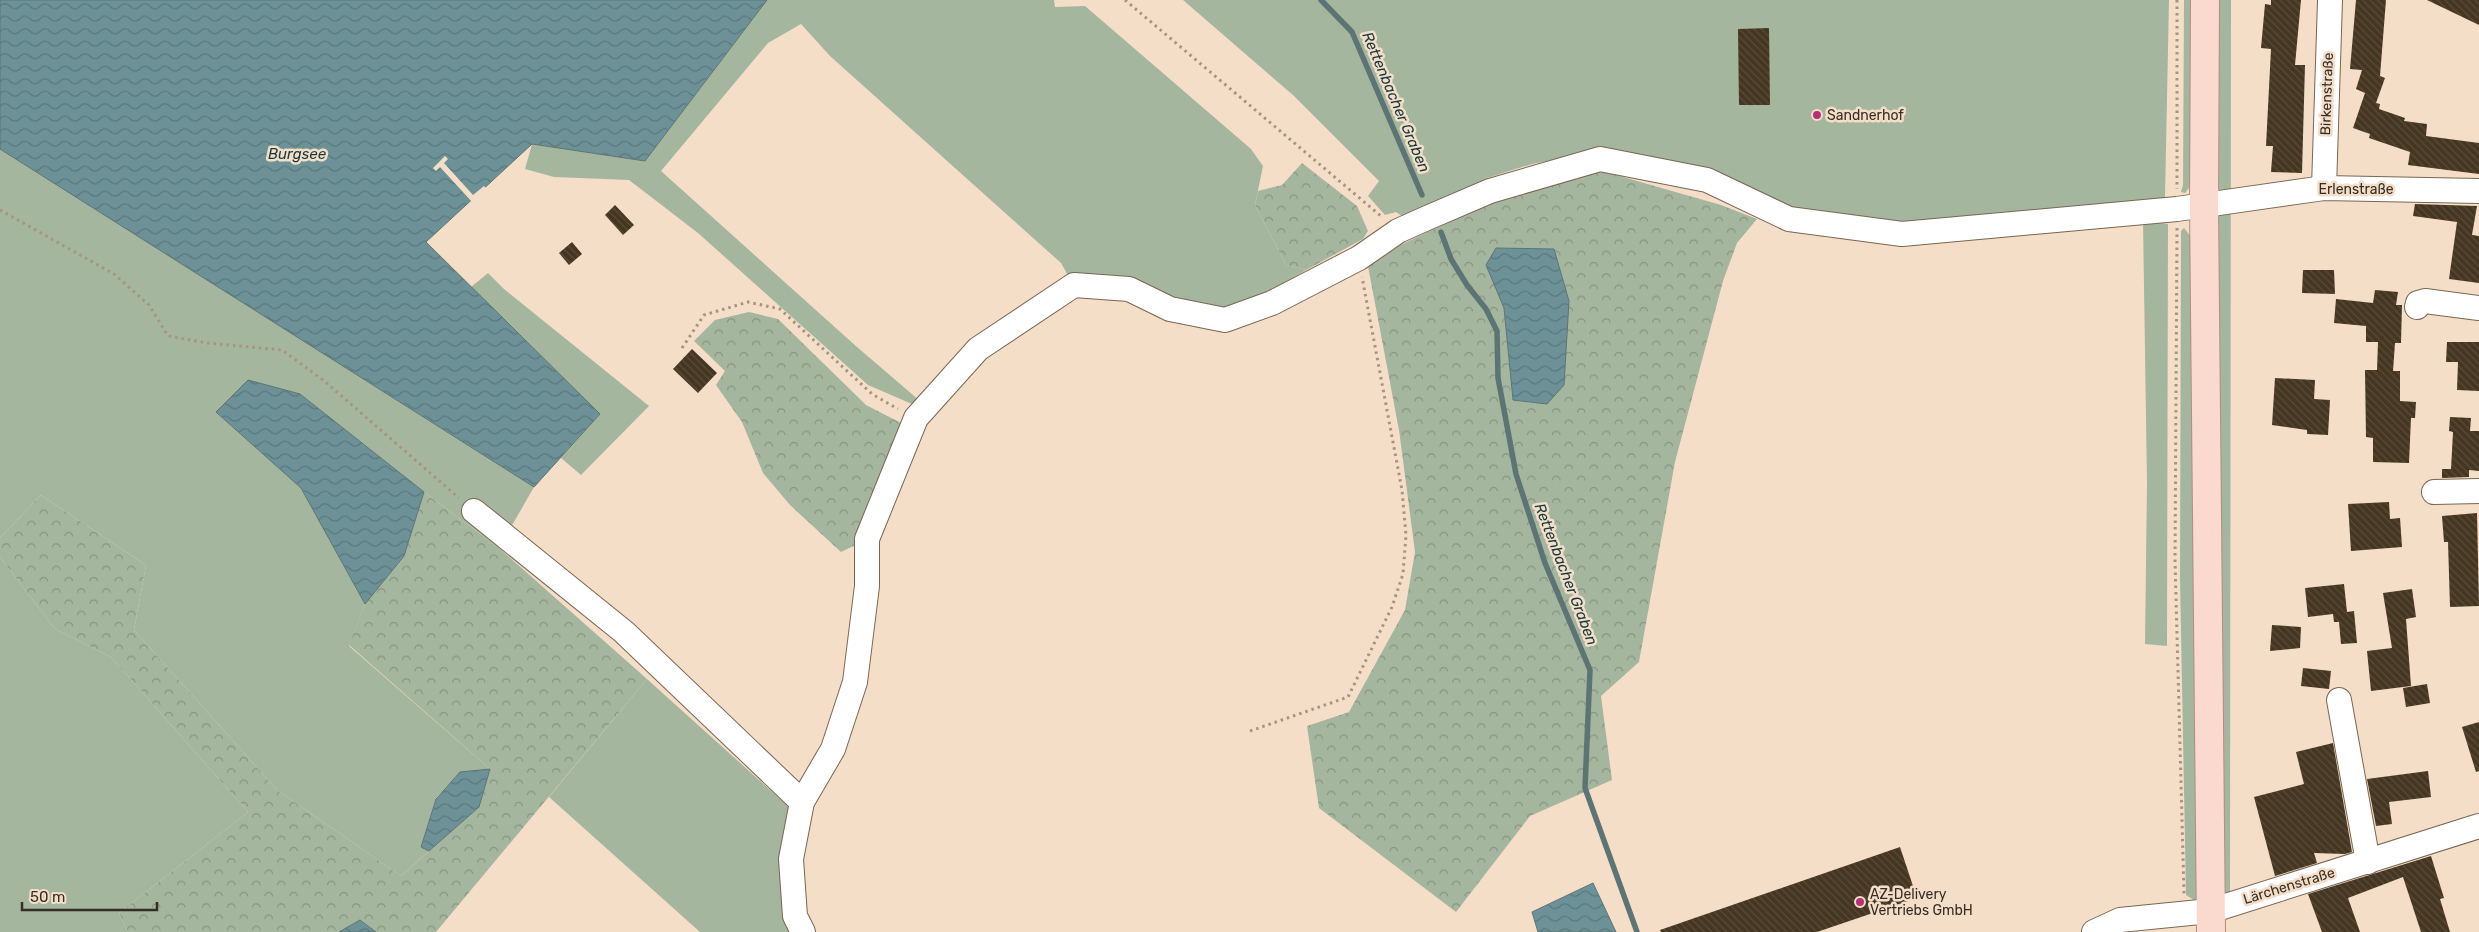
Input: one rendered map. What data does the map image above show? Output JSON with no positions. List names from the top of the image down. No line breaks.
{"streets":{"street":["Birkenstraße","Erlenstraße","Lärchenstraße"]},"crossings":[["Birkenstraße","Erlenstraße"]],"water":["Rettenbacher Graben","Burgsee"],"places":["Sandnerhof","AZ-Delivery Vertriebs GmbH"],"scale_bar":"50 m"}
